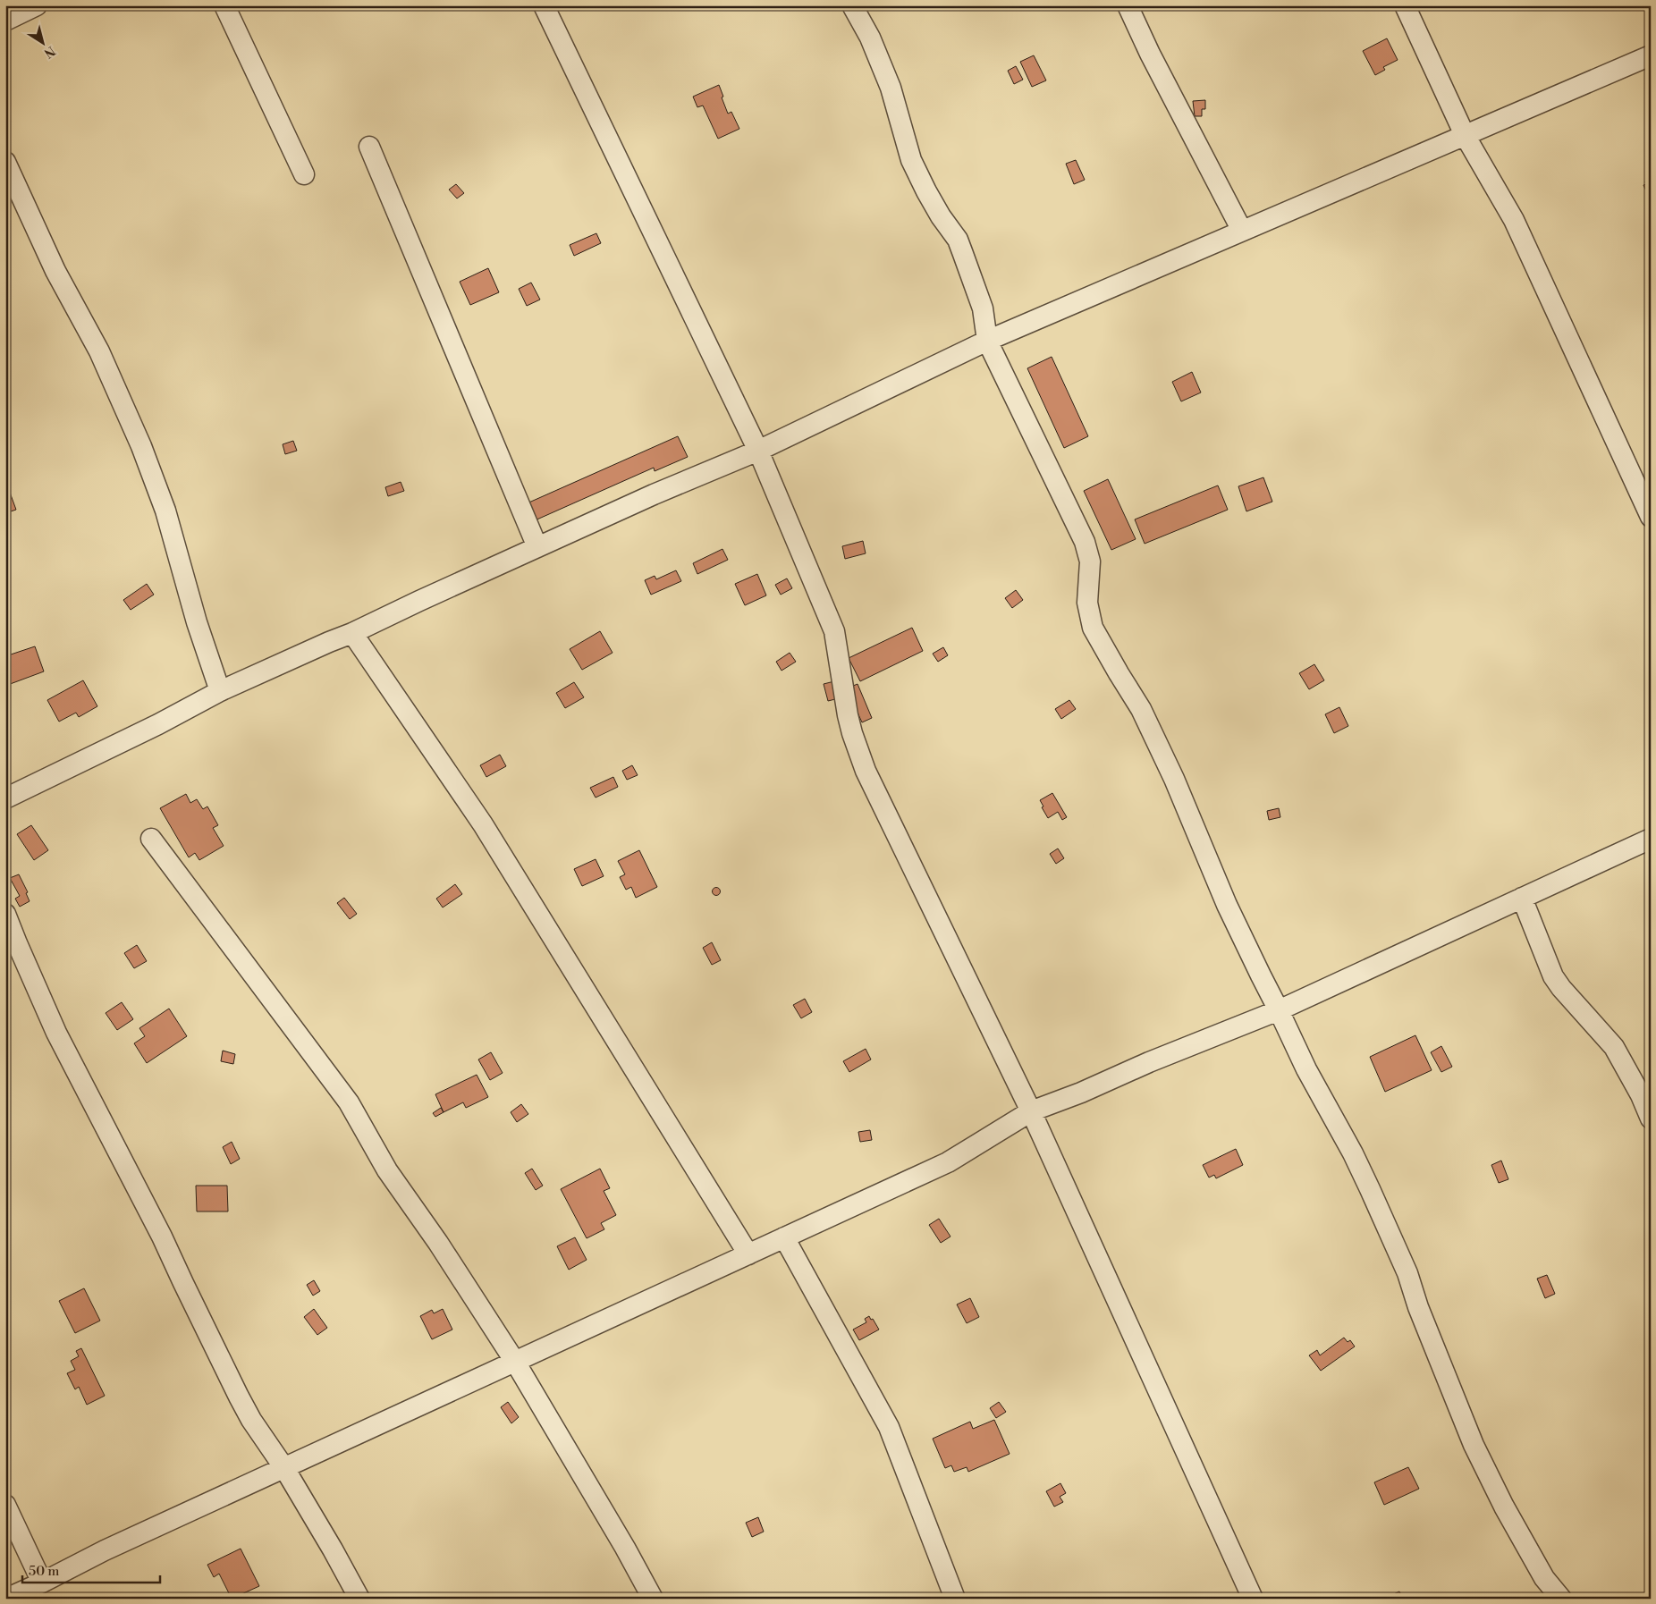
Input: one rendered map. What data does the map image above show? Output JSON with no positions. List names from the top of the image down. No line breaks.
{"scale_bar":"50 m","north":"bottom right"}
